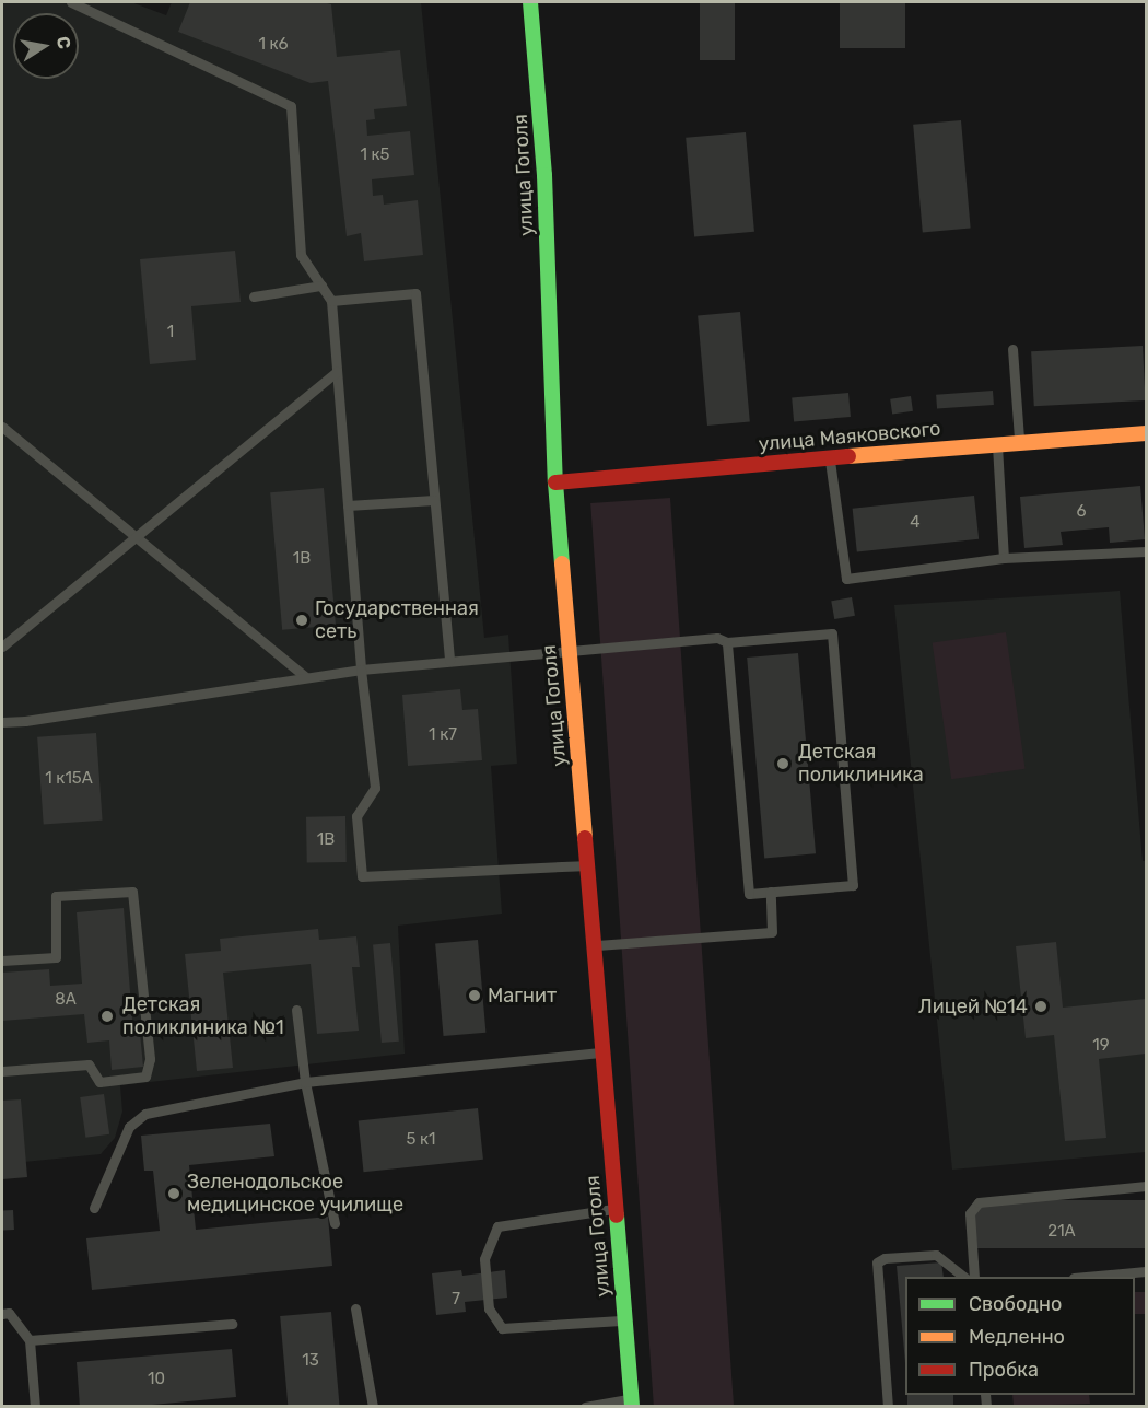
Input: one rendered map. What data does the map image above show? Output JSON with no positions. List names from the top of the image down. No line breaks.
{"streets":{"main road":["улица Гоголя","улица Маяковского"]},"crossings":[["улица Гоголя","улица Маяковского"]],"places":["Государственная сеть","Детская поликлиника","Магнит","Лицей №14","Детская поликлиника №1","Зеленодольское медицинское училище"],"house_numbers":["1 к6","1 к5","1","6","4","1В","1 к7","1 к15А","1В","8А","19","5 к1","21А","7","13","10"],"legend":["Свободно","Медленно","Пробка"],"north":"right"}
